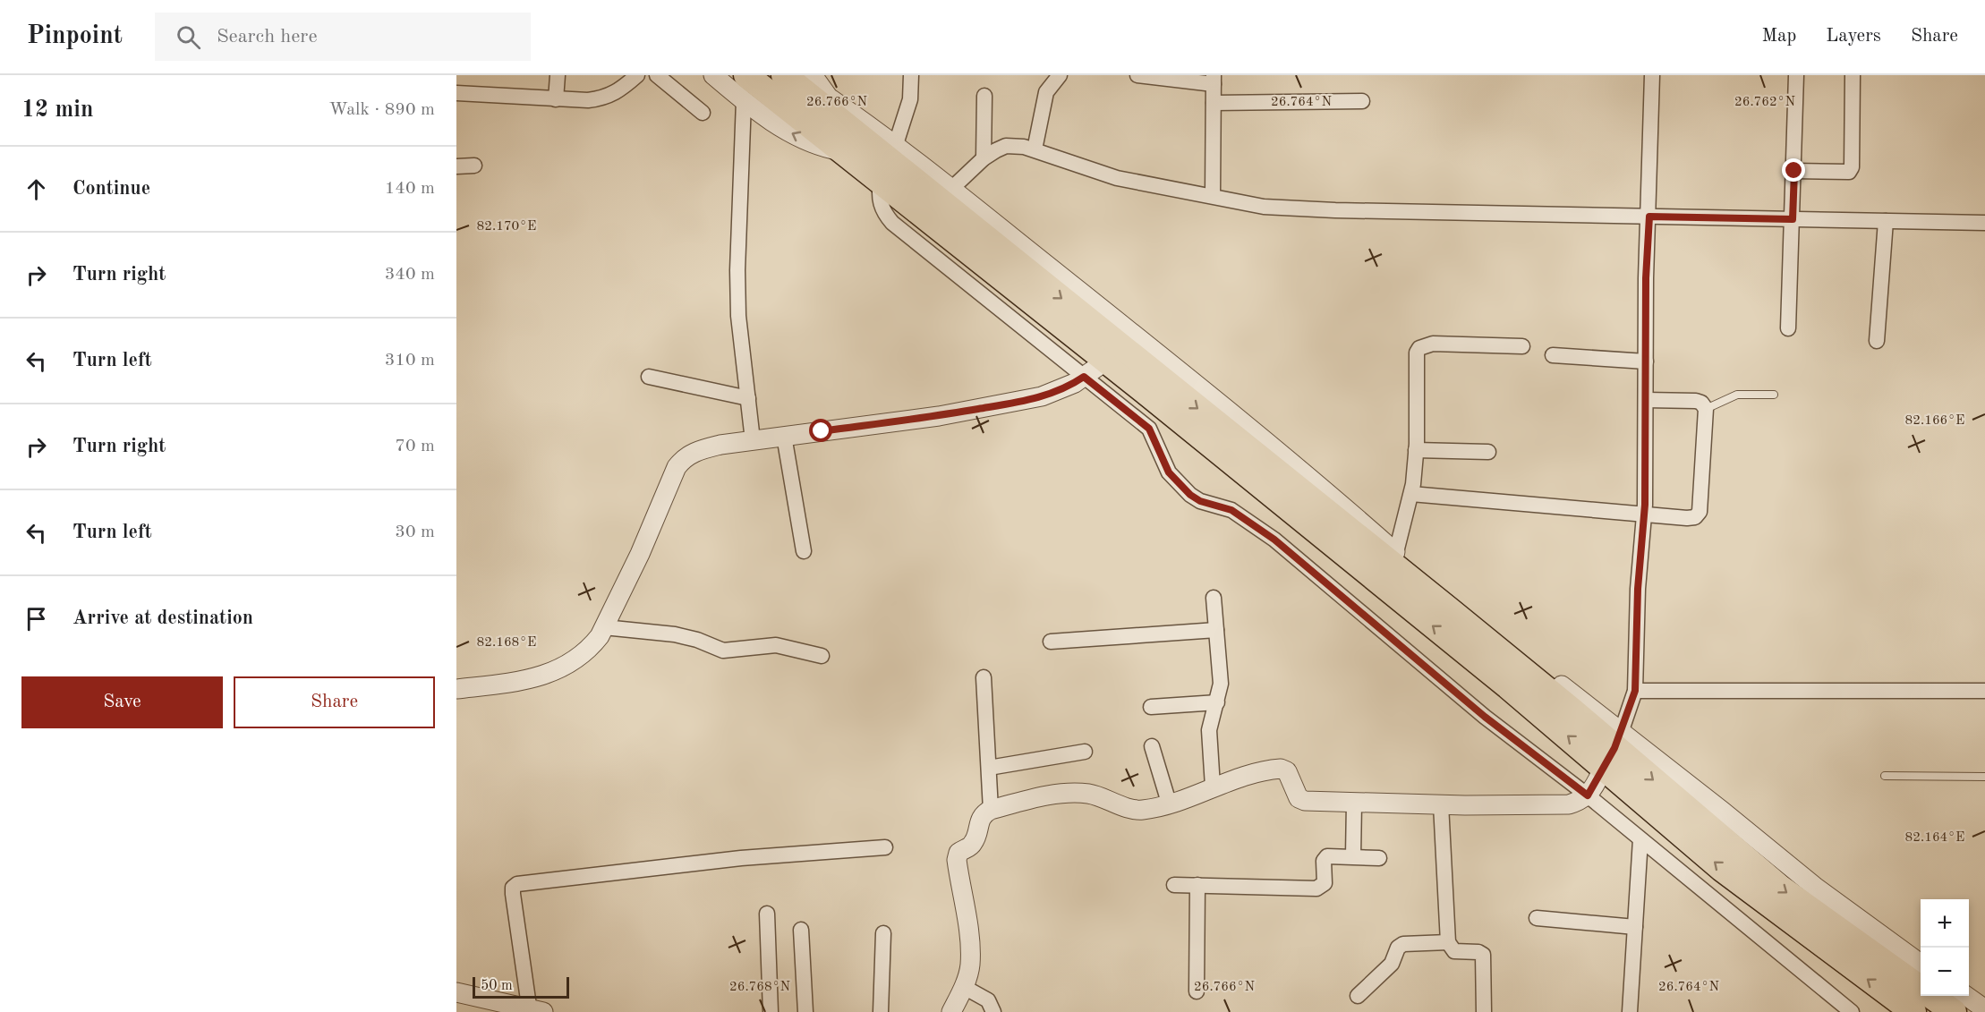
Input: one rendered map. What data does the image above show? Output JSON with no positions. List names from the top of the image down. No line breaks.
{"scale_bar":"50 m","page":{"header":"Pinpoint","search":"Search here","nav":["Map","Layers","Share"],"heading":["12 min","Walk · 890 m"],"list":[["Continue","140 m"],["Turn right","340 m"],["Turn left","310 m"],["Turn right","70 m"],["Turn left","30 m"],"Arrive at destination"],"buttons":["Save","Share"],"map_buttons":["+","−"],"scale":"50 m"},"coordinates":["26.766°N","26.764°N","26.762°N","82.170°E","82.166°E","82.168°E","82.164°E","26.768°N"]}
